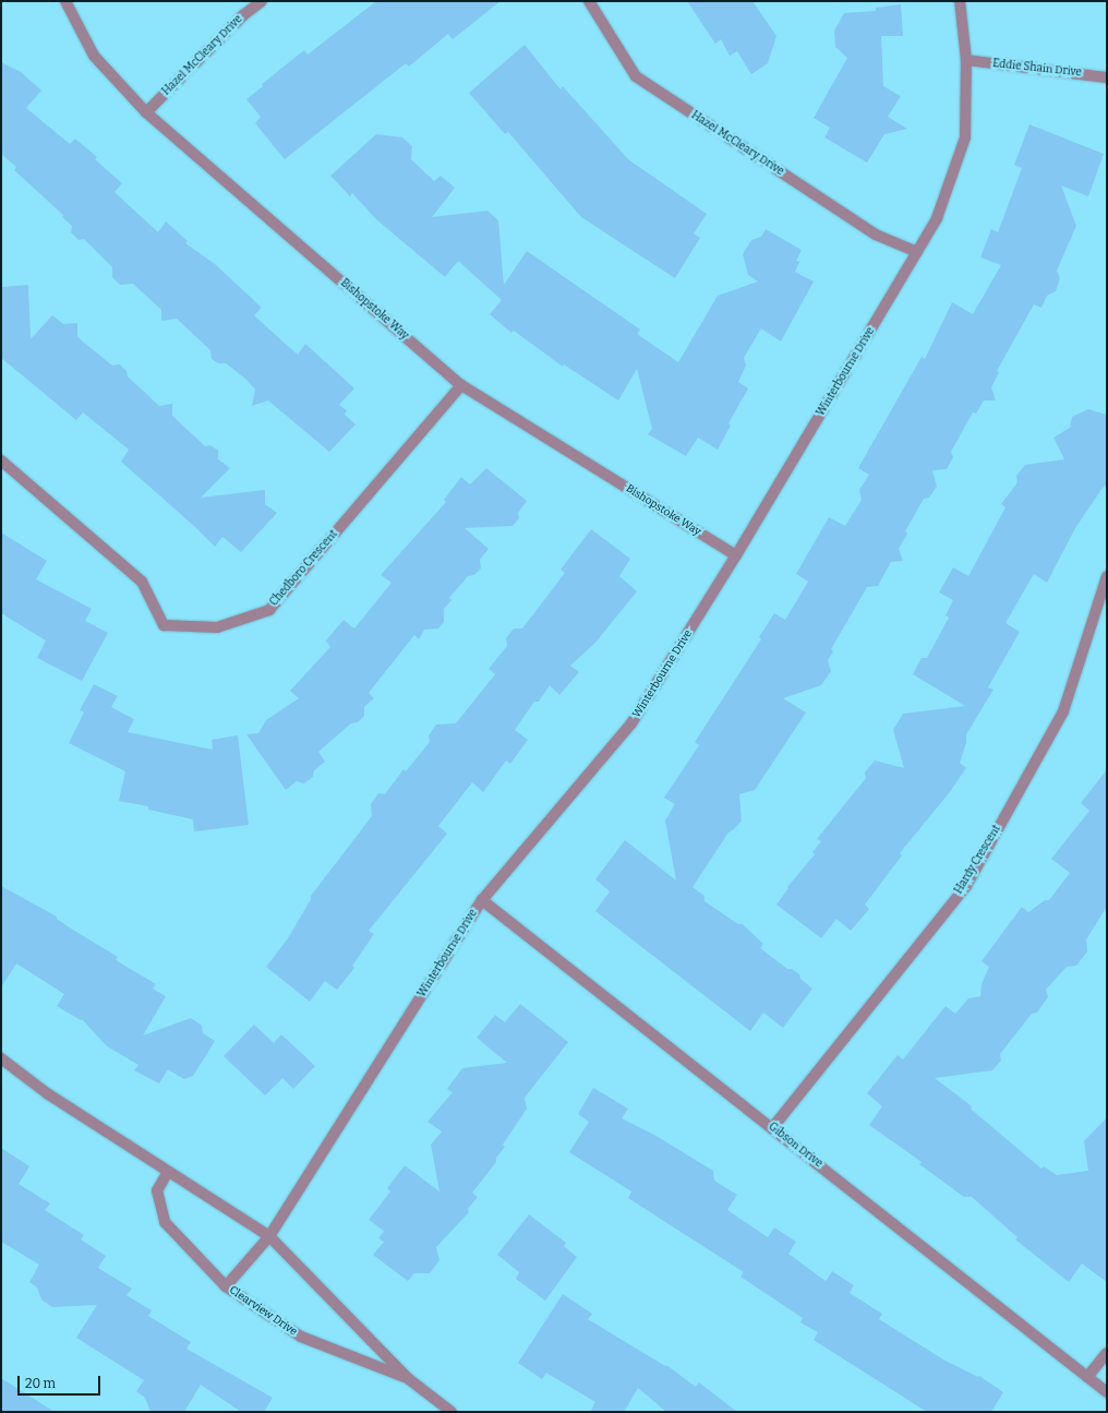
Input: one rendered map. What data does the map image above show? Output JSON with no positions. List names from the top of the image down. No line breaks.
{"streets":{"street":["Hazel McCleary Drive","Eddie Shain Drive","Bishopstoke Way","Winterbourne Drive","Chedboro Crescent","Hardy Crescent","Gibson Drive","Clearview Drive"]},"crossings":[["Hazel McCleary Drive","Bishopstoke Way"],["Hazel McCleary Drive","Winterbourne Drive"],["Eddie Shain Drive","Winterbourne Drive"],["Bishopstoke Way","Winterbourne Drive"],["Bishopstoke Way","Chedboro Crescent"],["Winterbourne Drive","Gibson Drive"],["Winterbourne Drive","Clearview Drive"],["Hardy Crescent","Gibson Drive"]],"scale_bar":"20 m"}
